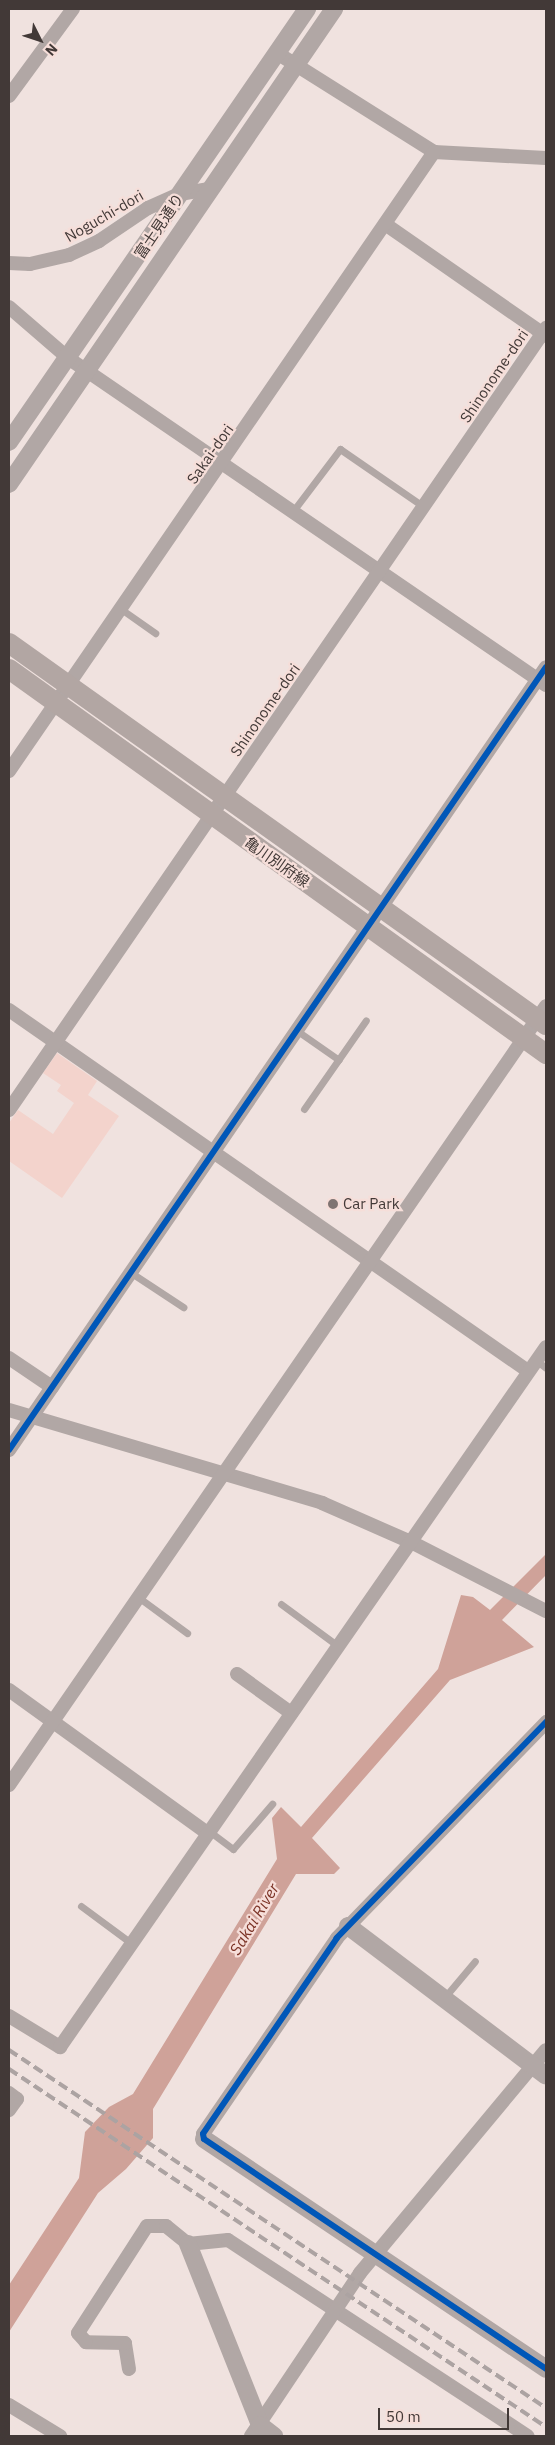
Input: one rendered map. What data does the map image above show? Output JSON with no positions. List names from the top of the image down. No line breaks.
{"streets":{"main road":["亀川別府線"],"street":["Noguchi-dori","富士見通り","Shinonome-dori","Sakai-dori"]},"crossings":[["Noguchi-dori","富士見通り"],["Shinonome-dori","亀川別府線"],["Sakai-dori","亀川別府線"]],"water":["Sakai River"],"places":["Car Park"],"scale_bar":"50 m","north":"bottom right"}
